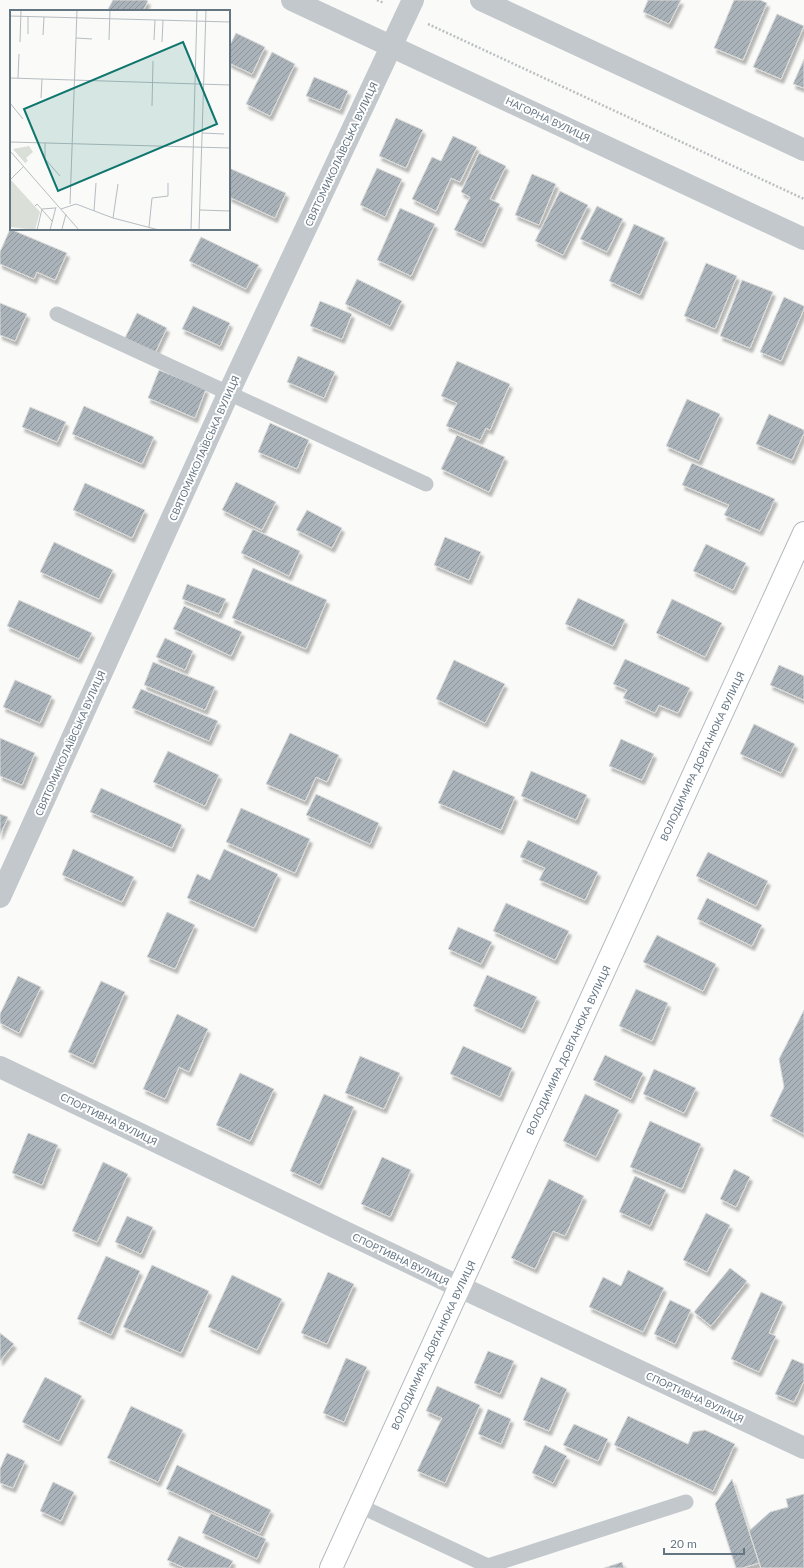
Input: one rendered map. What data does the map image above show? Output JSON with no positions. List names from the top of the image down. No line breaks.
{"streets":{"main road":["ВОЛОДИМИРА ДОВГАНЮКА ВУЛИЦЯ"],"street":["НАГОРНА ВУЛИЦЯ","СВЯТОМИКОЛАЇВСЬКА ВУЛИЦЯ","СПОРТИВНА ВУЛИЦЯ"]},"crossings":[["НАГОРНА ВУЛИЦЯ","СВЯТОМИКОЛАЇВСЬКА ВУЛИЦЯ"],["ВОЛОДИМИРА ДОВГАНЮКА ВУЛИЦЯ","СПОРТИВНА ВУЛИЦЯ"]],"scale_bar":"20 m"}
